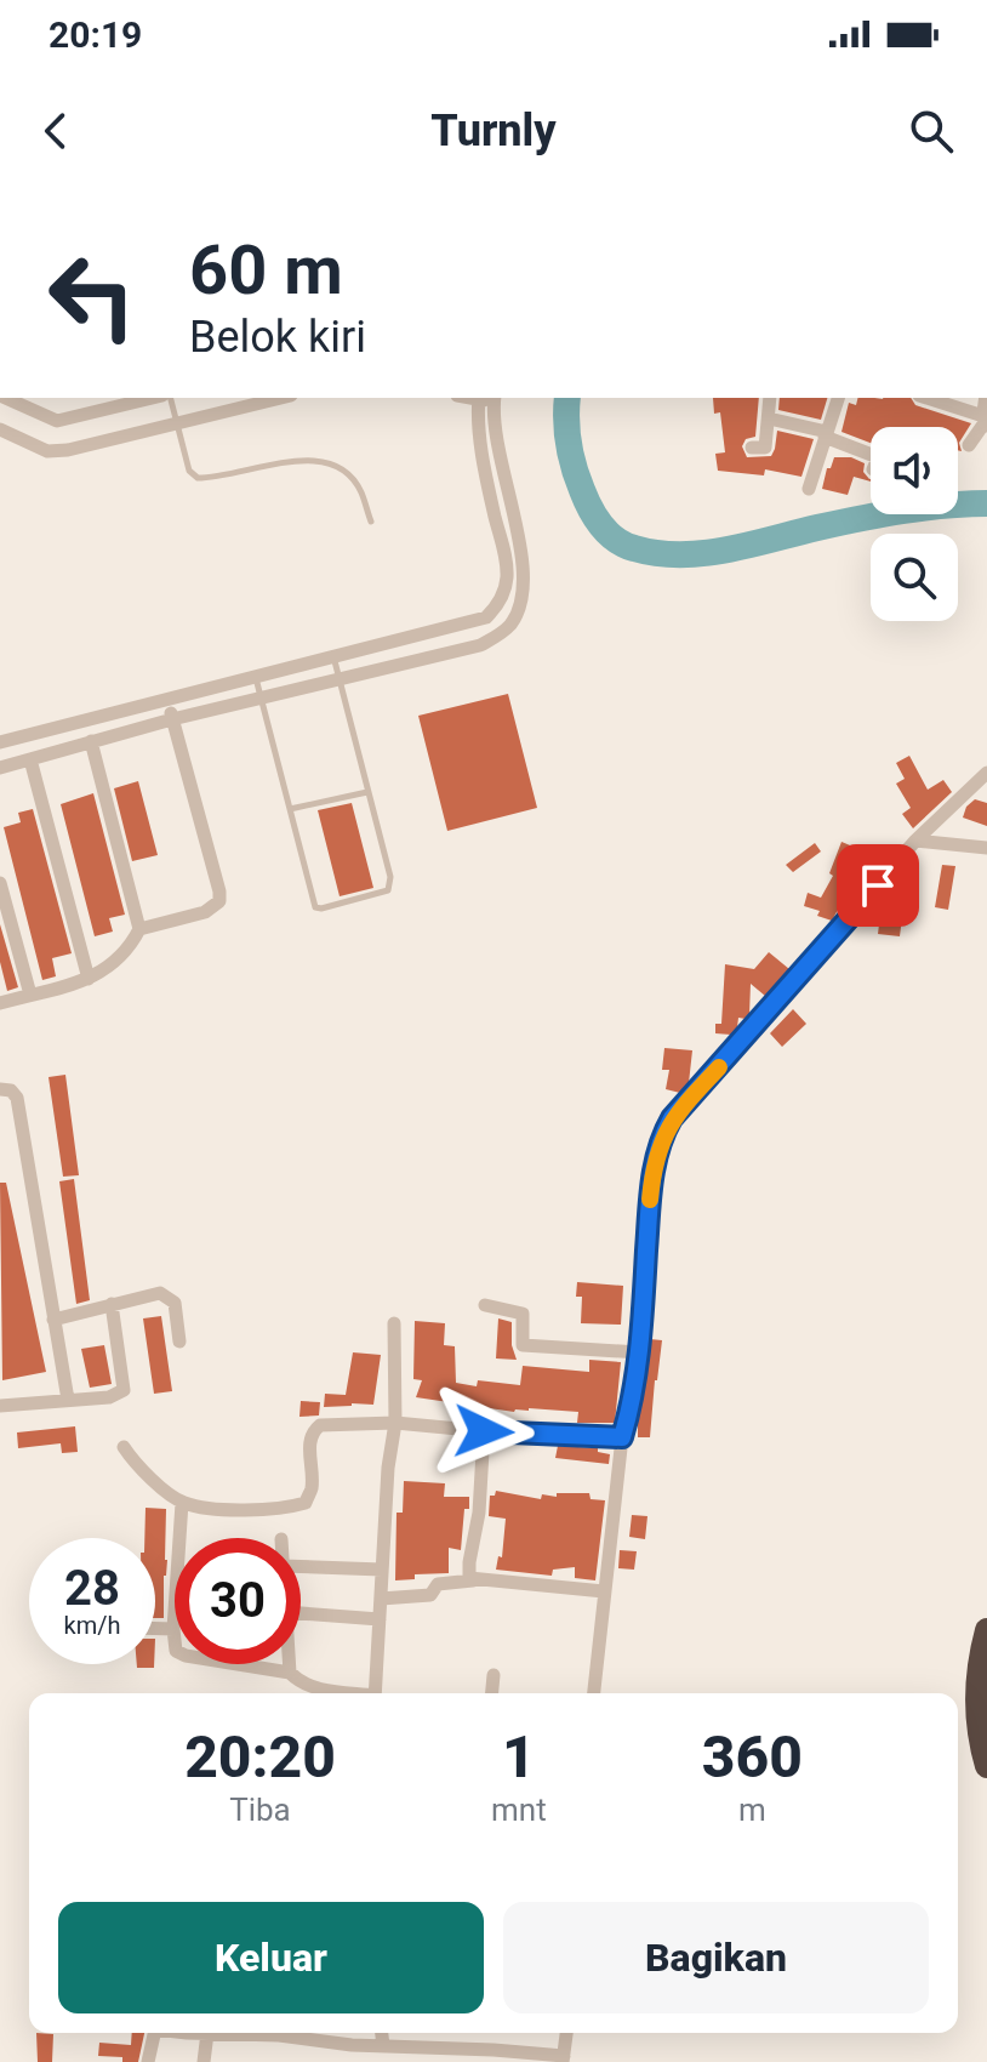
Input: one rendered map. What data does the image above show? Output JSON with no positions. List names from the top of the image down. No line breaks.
{"page":{"status":"20:19","header":"Turnly","turn":["60 m","Belok kiri"],"speed":"28 km/h","limit":"30","eta":["20:20","Tiba","1","mnt","360","m"],"buttons":["Keluar","Bagikan"]}}
